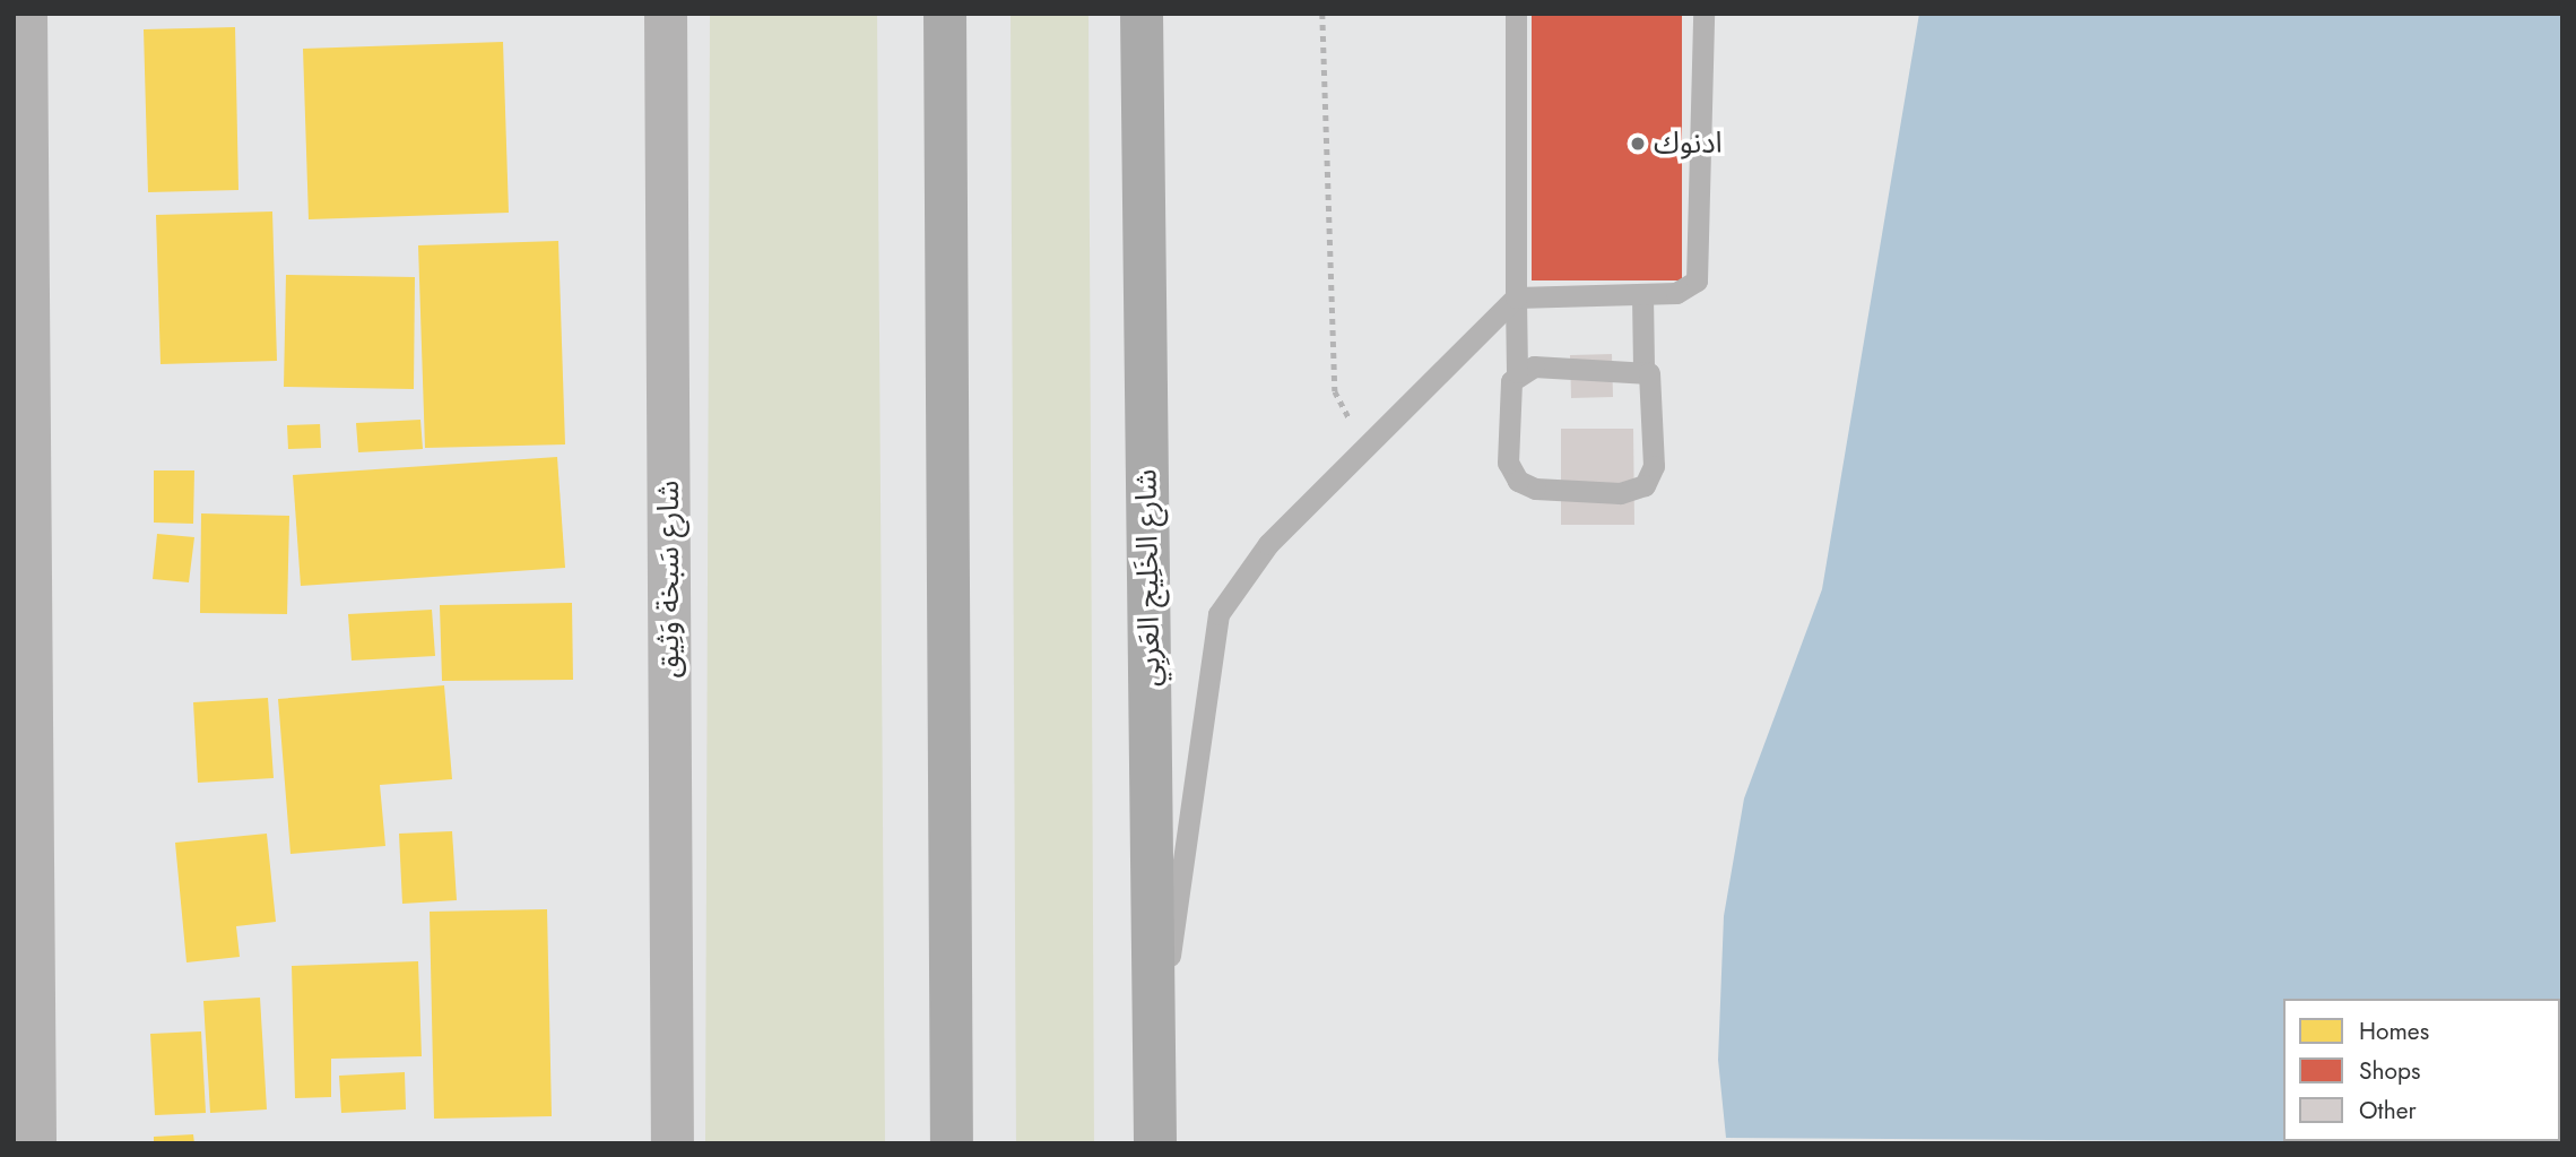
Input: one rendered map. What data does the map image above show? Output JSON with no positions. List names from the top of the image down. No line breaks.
{"streets":{"highway":["شارع الخَلِيج العَربِي"],"street":["شارع سَبخة وَثِيق"]},"places":["ادنوك"],"legend":["Homes","Shops","Other"]}
